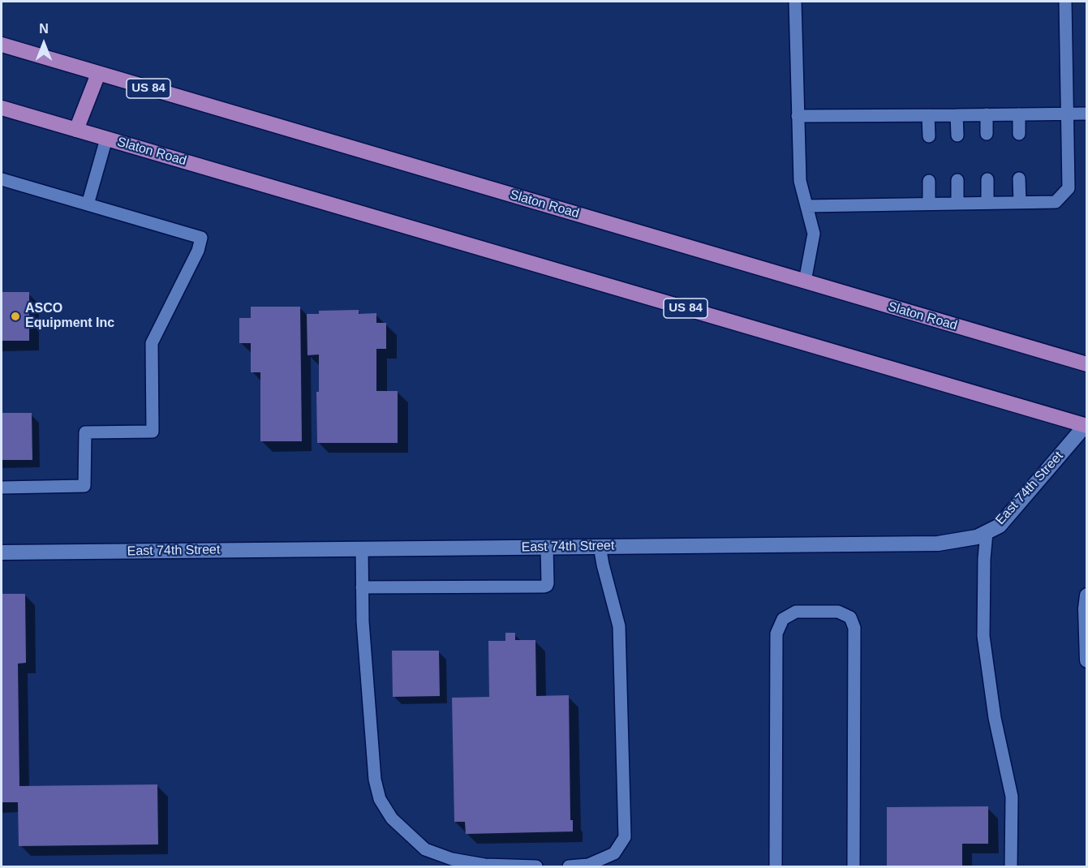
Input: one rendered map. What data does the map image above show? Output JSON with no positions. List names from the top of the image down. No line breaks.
{"streets":{"highway":["US 84","Slaton Road"],"street":["East 74th Street"]},"crossings":[["Slaton Road","East 74th Street"]],"places":["ASCO Equipment Inc"],"north":"top"}
